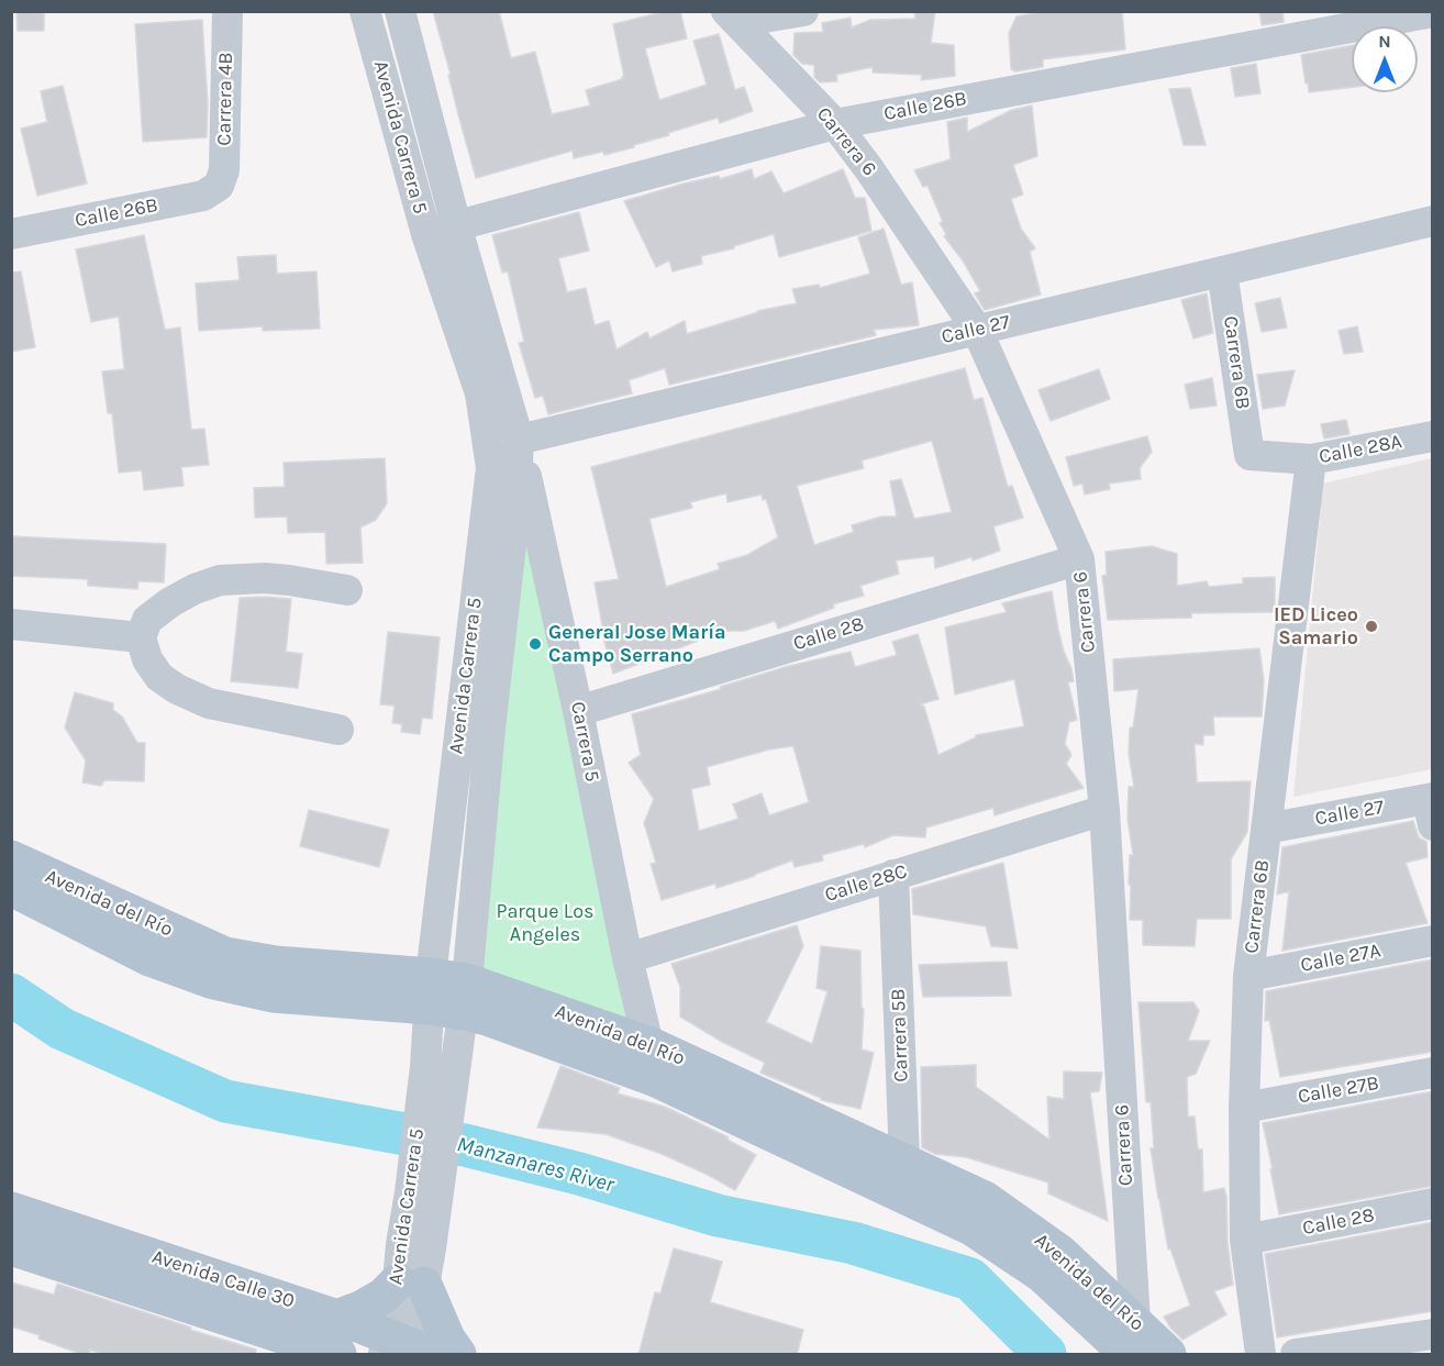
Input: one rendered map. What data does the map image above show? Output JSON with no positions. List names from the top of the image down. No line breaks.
{"streets":{"main road":["Avenida del Río","Avenida Calle 30"],"street":["Carrera 4B","Calle 26B","Avenida Carrera 5","Carrera 6","Calle 27","Carrera 6B","Calle 28A","Calle 28","Carrera 5","Calle 28C","Calle 27A","Carrera 5B","Calle 27B"]},"crossings":[["Carrera 4B","Calle 26B"],["Calle 26B","Avenida Carrera 5"],["Calle 26B","Carrera 6"],["Avenida Carrera 5","Calle 27"],["Avenida Carrera 5","Carrera 5"],["Avenida Carrera 5","Avenida del Río"],["Avenida Carrera 5","Avenida Calle 30"],["Carrera 6","Calle 27"],["Carrera 6","Calle 28"],["Carrera 6","Calle 28C"],["Carrera 6","Avenida del Río"],["Calle 27","Carrera 6B"],["Calle 27","Carrera 5"],["Carrera 6B","Calle 28A"],["Carrera 6B","Calle 28"],["Carrera 6B","Calle 27A"],["Carrera 6B","Calle 27B"],["Calle 28","Carrera 5"],["Carrera 5","Calle 28C"],["Carrera 5","Avenida del Río"],["Calle 28C","Carrera 5B"],["Avenida del Río","Carrera 5B"]],"water":["Manzanares River"],"parks":["Parque Los Angeles"],"places":["IED Liceo Samario","General Jose María Campo Serrano"],"north":"top"}
